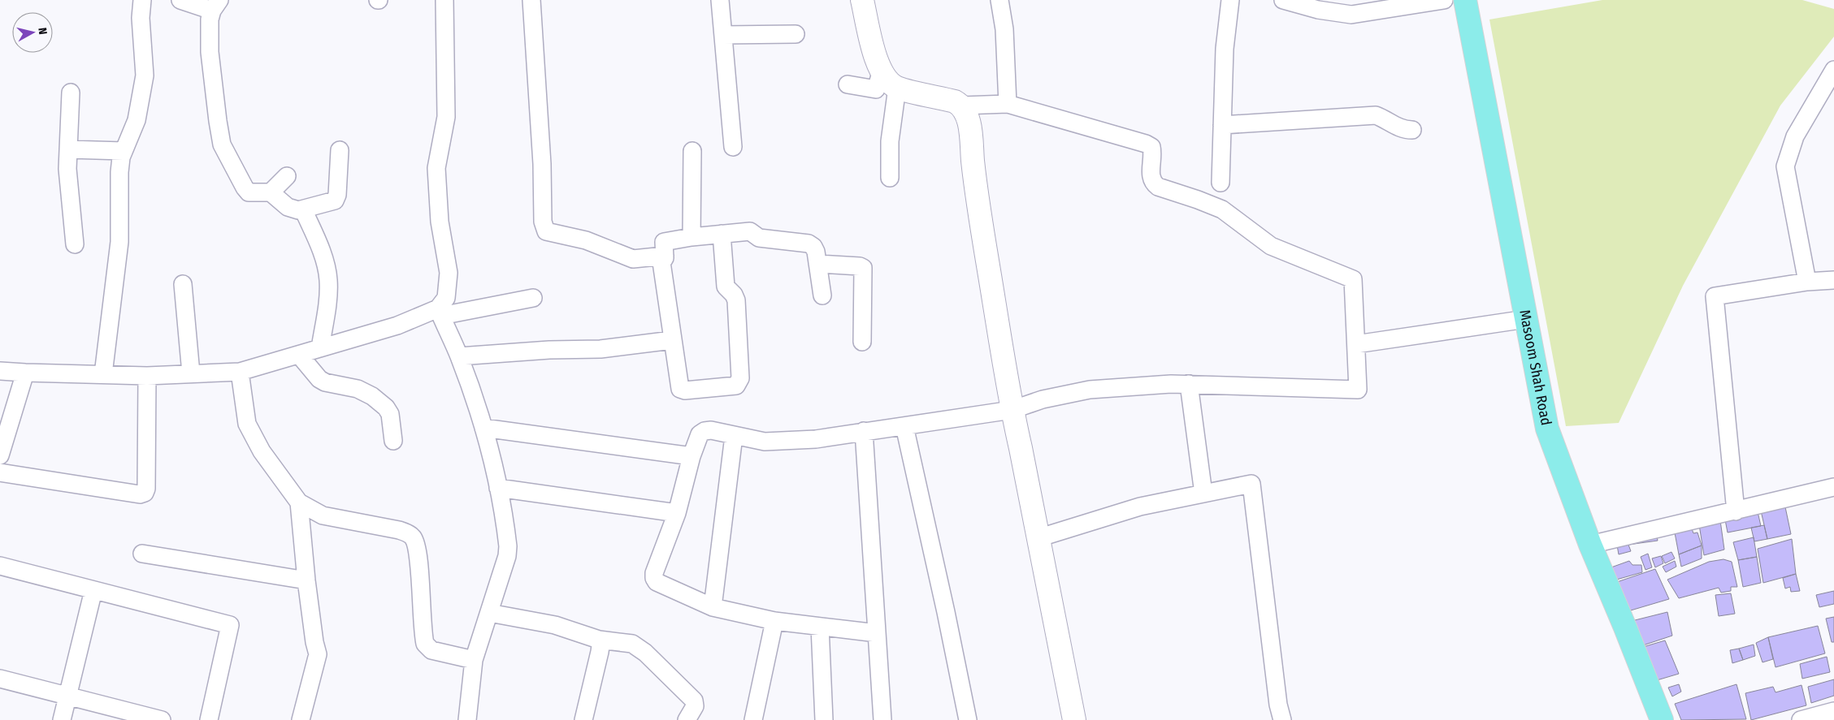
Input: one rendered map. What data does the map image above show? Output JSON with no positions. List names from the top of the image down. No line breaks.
{"streets":{"main road":["Masoom Shah Road"]},"north":"right"}
